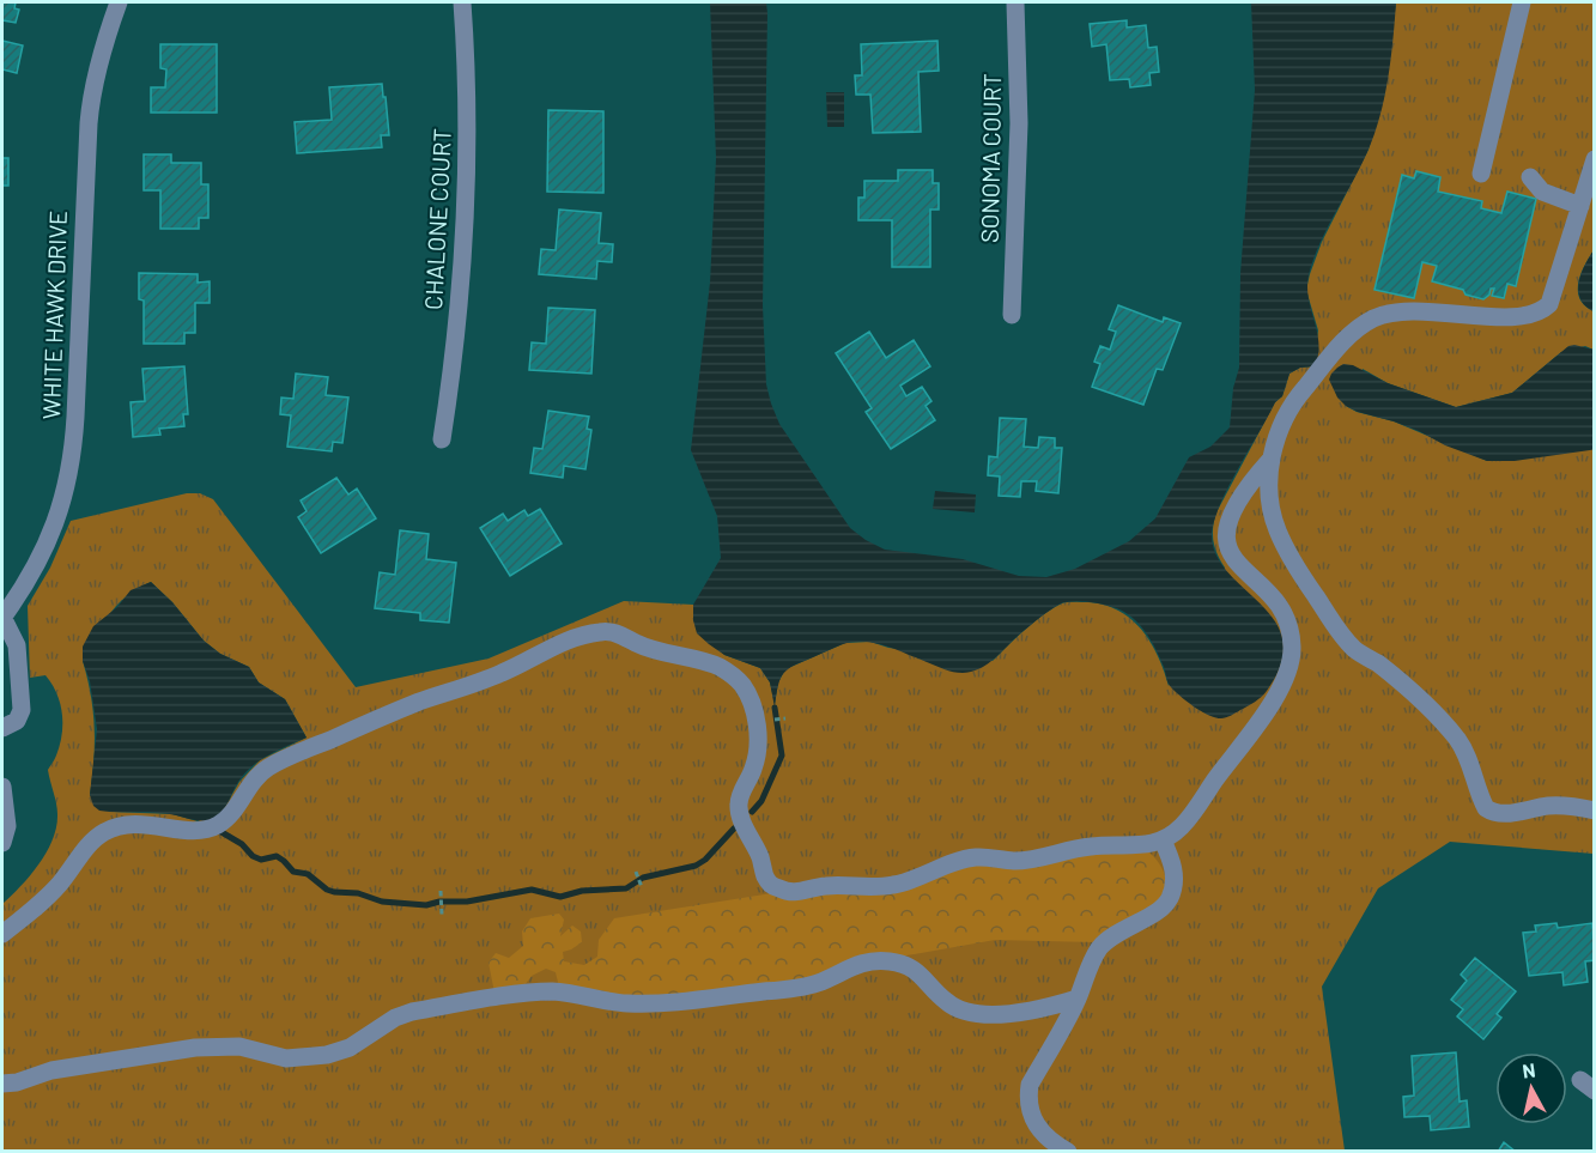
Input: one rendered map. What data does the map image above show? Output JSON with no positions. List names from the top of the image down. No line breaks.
{"streets":{"street":["SONOMA COURT","CHALONE COURT","WHITE HAWK DRIVE"]},"north":"top"}
